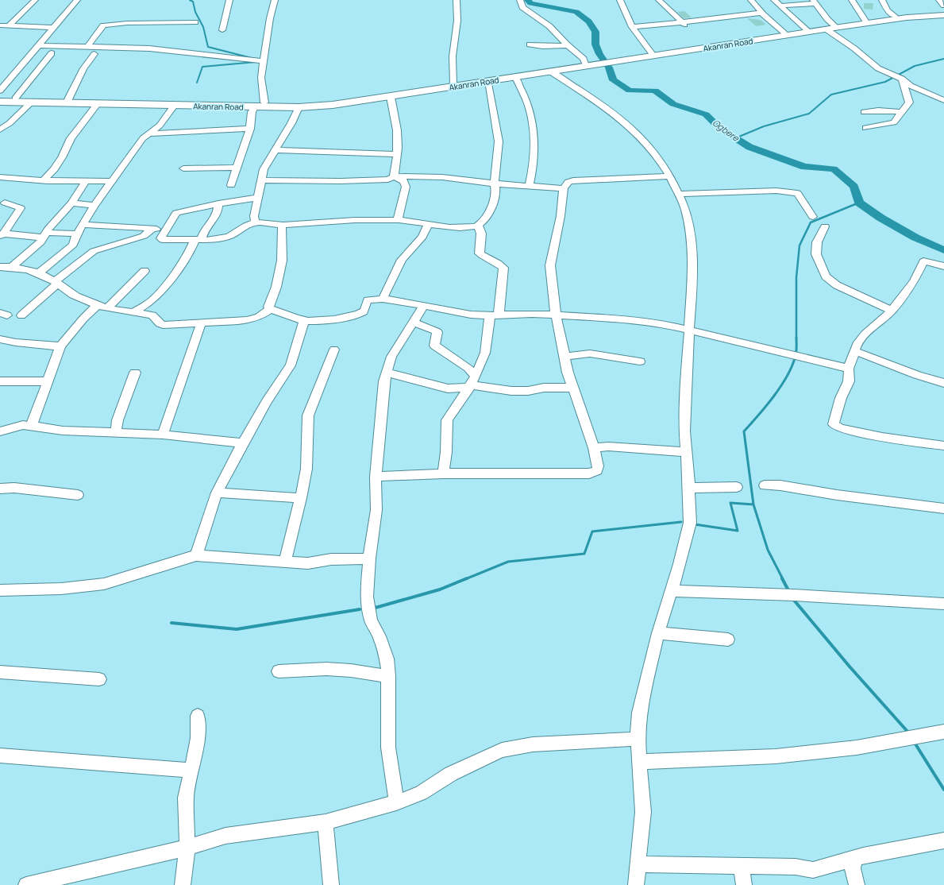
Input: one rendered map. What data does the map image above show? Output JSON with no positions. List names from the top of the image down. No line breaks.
{"streets":{"main road":["Akanran Road"]},"water":["Ogbere"]}
